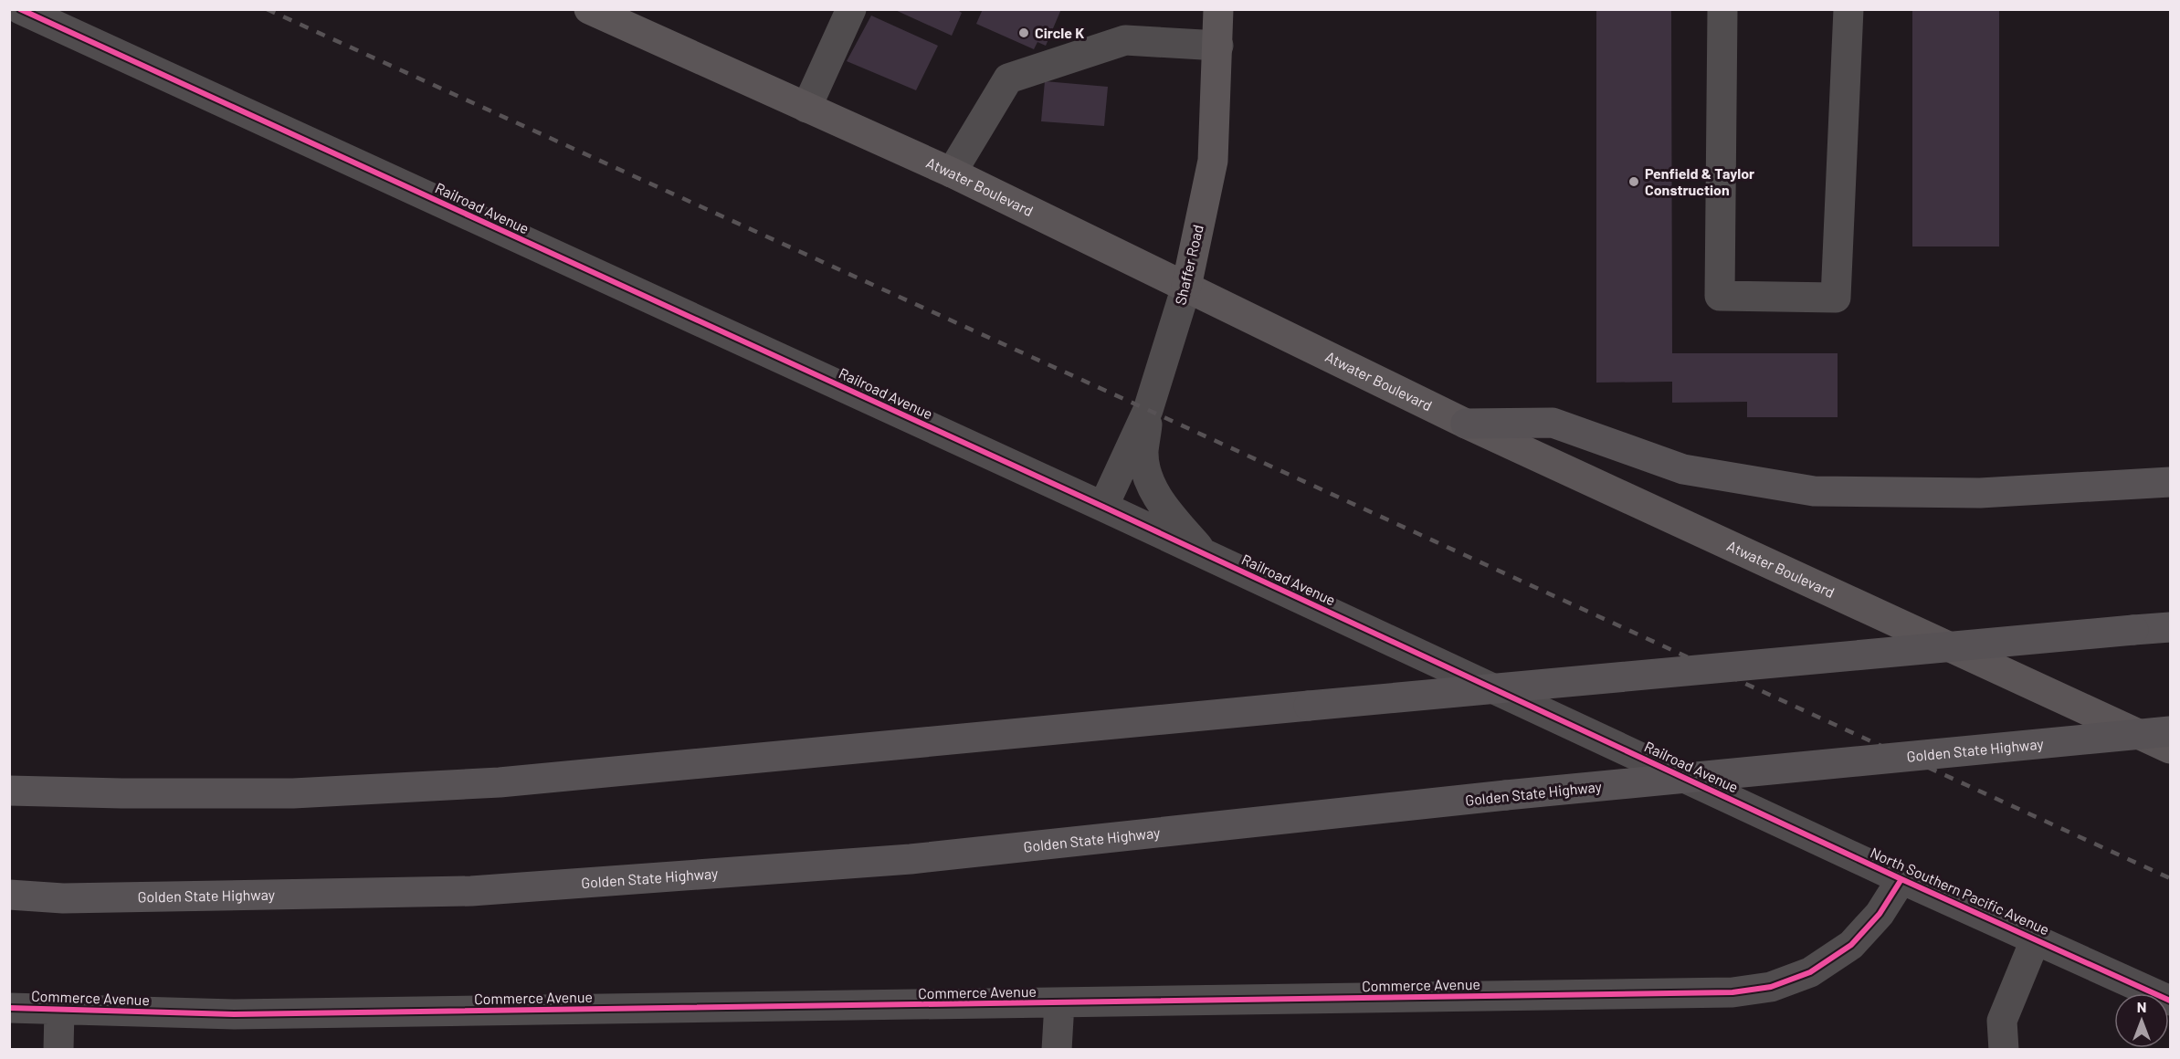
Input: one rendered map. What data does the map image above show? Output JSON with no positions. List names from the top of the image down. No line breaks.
{"streets":{"highway":["Golden State Highway"],"main road":["Atwater Boulevard","Shaffer Road"],"street":["Railroad Avenue","North Southern Pacific Avenue","Commerce Avenue"]},"crossings":[["Atwater Boulevard","Shaffer Road"],["Railroad Avenue","Shaffer Road"],["Railroad Avenue","North Southern Pacific Avenue"],["North Southern Pacific Avenue","Commerce Avenue"]],"places":["Circle K","Penfield & Taylor Construction"],"north":"top"}
